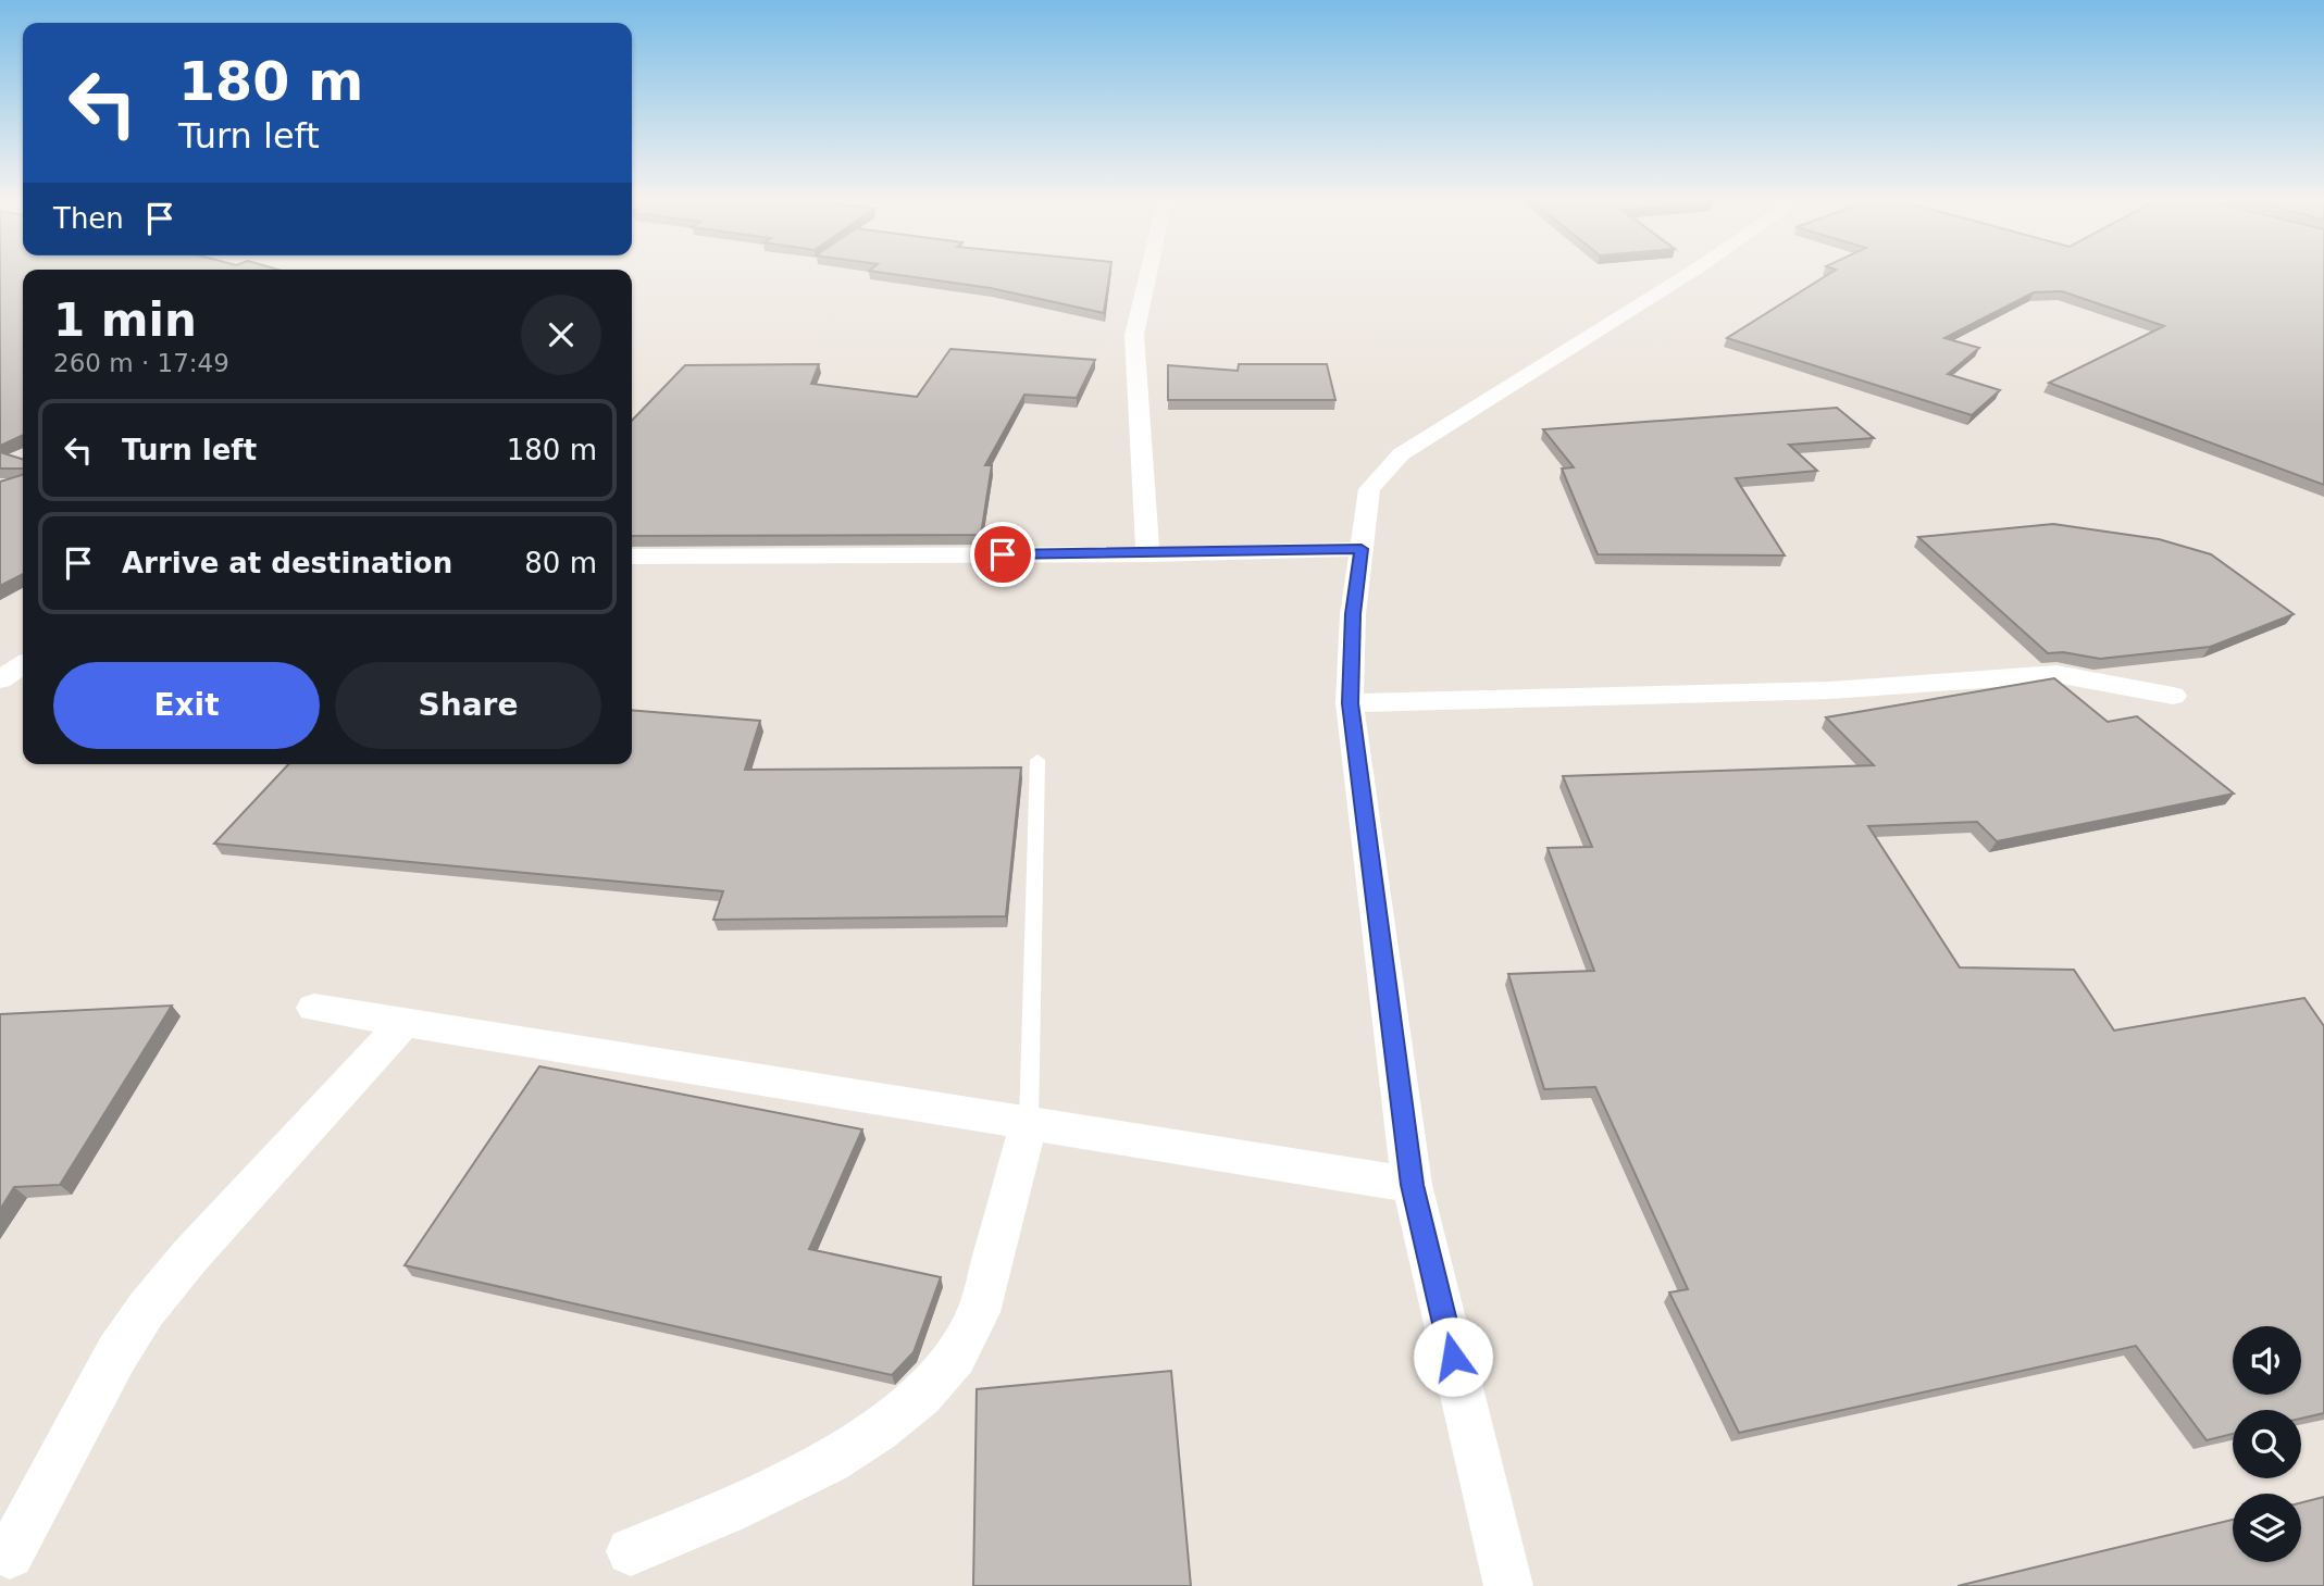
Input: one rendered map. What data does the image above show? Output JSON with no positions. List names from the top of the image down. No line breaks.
{"page":{"turn":["180 m","Turn left"],"then":"Then","heading":["1 min","260 m · 17:49"],"list":[{"name":"Turn left","value":"180 m"},{"name":"Arrive at destination","value":"80 m"}],"buttons":["Exit","Share"]}}
